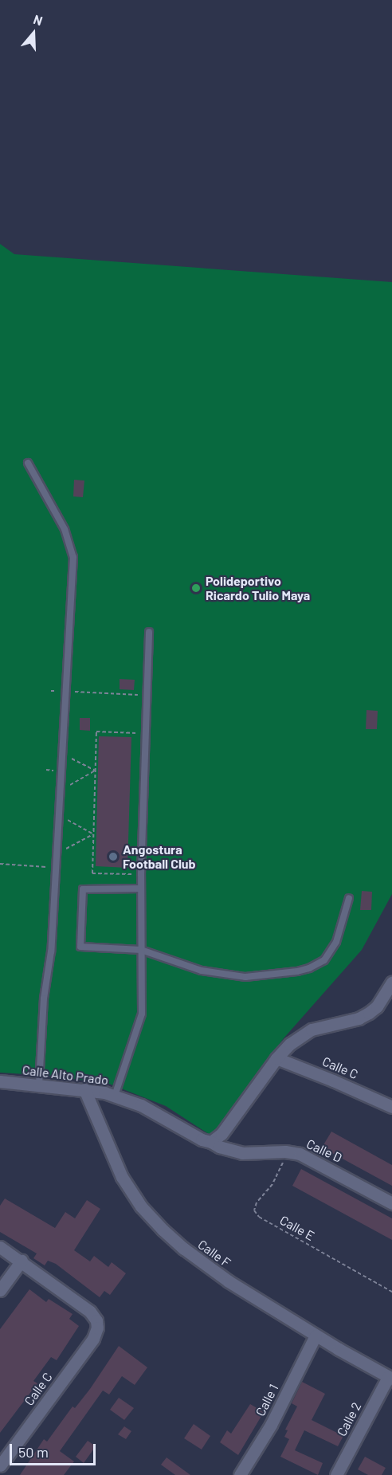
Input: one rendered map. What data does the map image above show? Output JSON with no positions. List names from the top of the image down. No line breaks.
{"streets":{"street":["Calle C","Calle Alto Prado","Calle D","Calle F","Calle 1","Calle 2"],"path":["Calle E"]},"crossings":[["Calle Alto Prado","Calle D"],["Calle Alto Prado","Calle F"],["Calle D","Calle E"],["Calle F","Calle 1"],["Calle F","Calle 2"]],"places":["Polideportivo Ricardo Tulio Maya","Angostura Football Club"],"scale_bar":"50 m","north":"top"}
